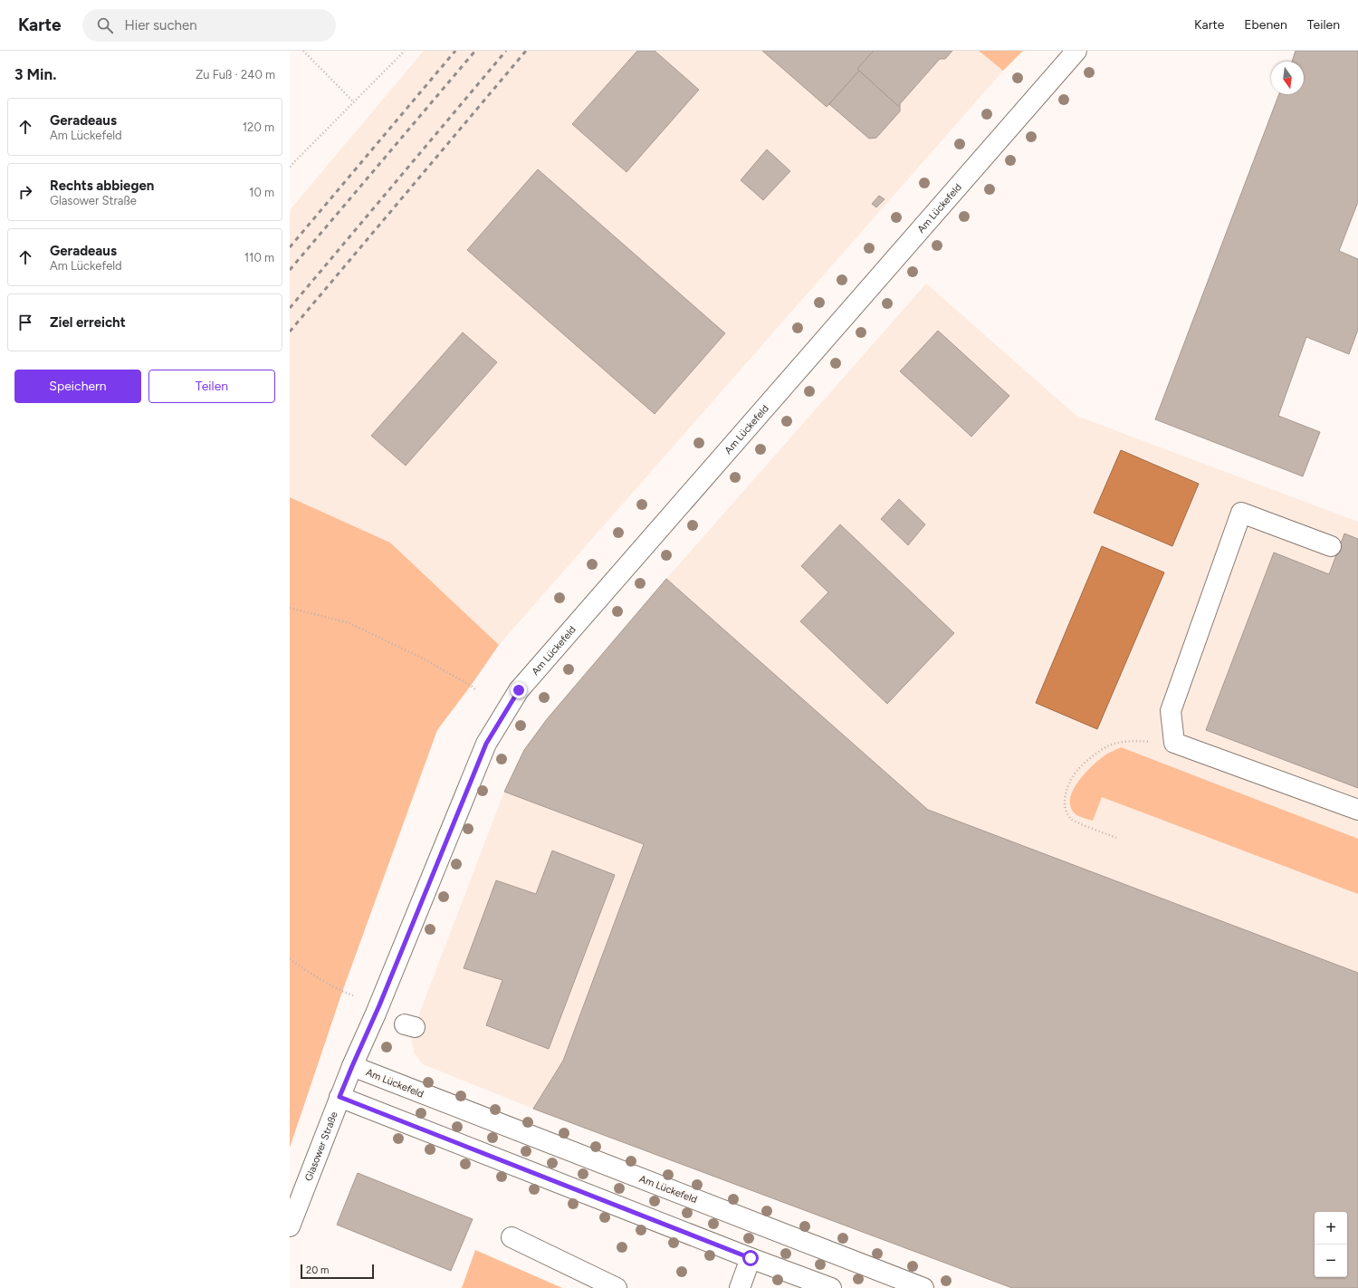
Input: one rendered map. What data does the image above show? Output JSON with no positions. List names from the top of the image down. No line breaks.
{"streets":{"street":["Am Lückefeld","Glasower Straße"]},"crossings":[["Am Lückefeld","Glasower Straße"]],"scale_bar":"20 m","north":"bottom","page":{"header":"Karte","search":"Hier suchen","nav":["Karte","Ebenen","Teilen"],"heading":["3 Min.","Zu Fuß · 240 m"],"list":[["Geradeaus","Am Lückefeld","120 m"],["Rechts abbiegen","Glasower Straße","10 m"],["Geradeaus","Am Lückefeld","110 m"],"Ziel erreicht"],"buttons":["Speichern","Teilen"],"map_buttons":["+","−"],"scale":"20 m"}}
